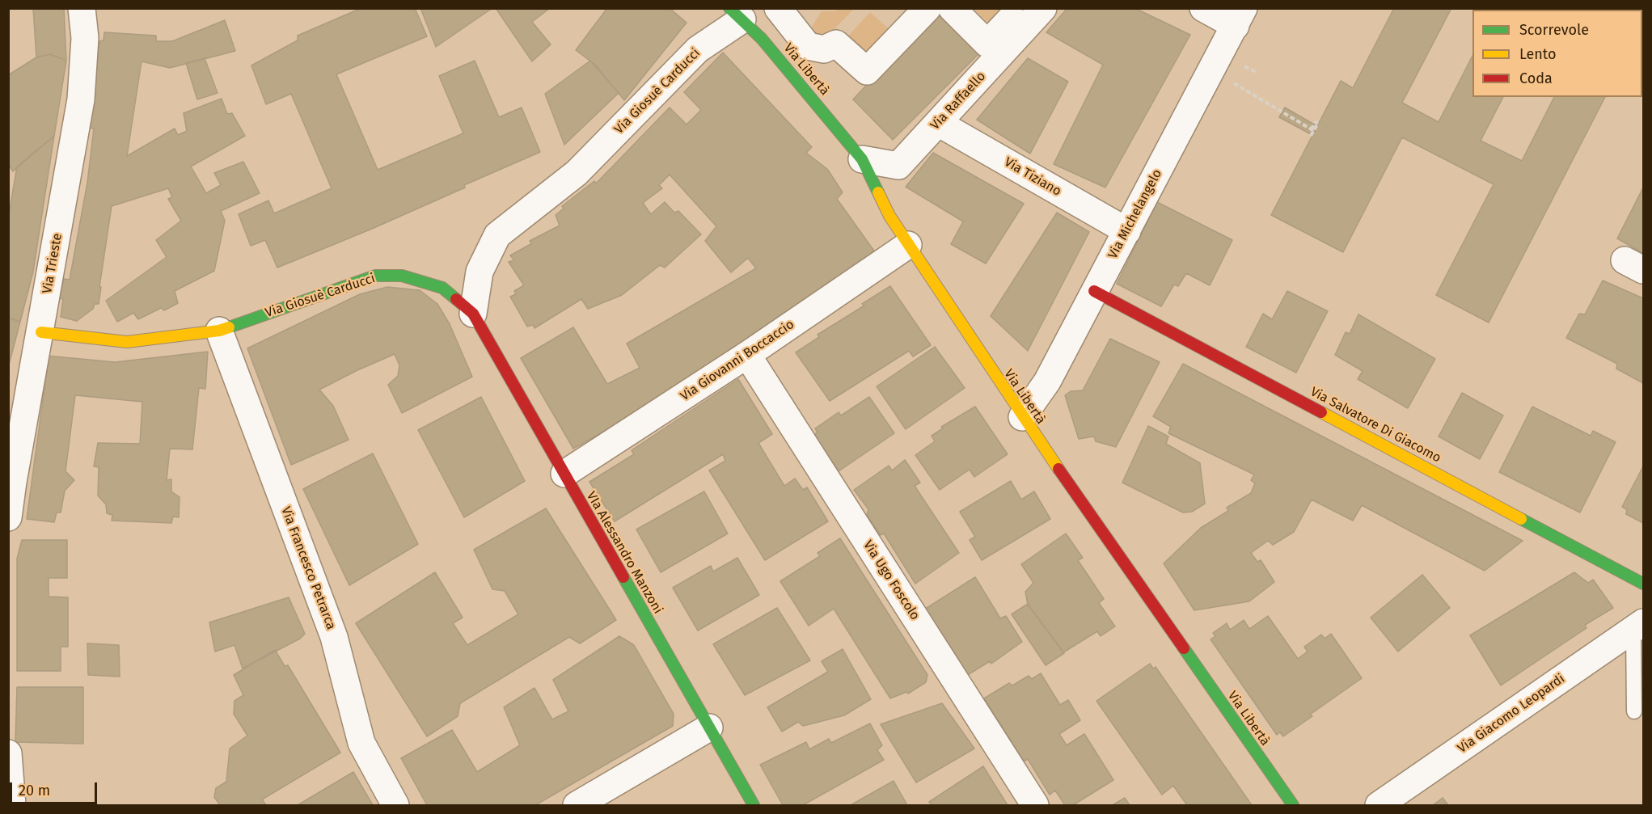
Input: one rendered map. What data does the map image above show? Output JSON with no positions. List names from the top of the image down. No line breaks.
{"streets":{"street":["Via Libertà","Via Giosuè Carducci","Via Raffaello","Via Tiziano","Via Michelangelo","Via Trieste","Via Giovanni Boccaccio","Via Salvatore Di Giacomo","VIa Alessandro Manzoni","Via Francesco Petrarca","Via Ugo Foscolo","Via Giacomo Leopardi"]},"crossings":[["Via Libertà","Via Giosuè Carducci"],["Via Libertà","Via Raffaello"],["Via Libertà","Via Michelangelo"],["Via Libertà","Via Giovanni Boccaccio"],["Via Giosuè Carducci","Via Trieste"],["Via Giosuè Carducci","VIa Alessandro Manzoni"],["Via Giosuè Carducci","Via Francesco Petrarca"],["Via Raffaello","Via Tiziano"],["Via Tiziano","Via Michelangelo"],["Via Michelangelo","Via Salvatore Di Giacomo"],["Via Giovanni Boccaccio","VIa Alessandro Manzoni"],["Via Giovanni Boccaccio","Via Ugo Foscolo"]],"legend":["Scorrevole","Lento","Coda"],"scale_bar":"20 m"}
